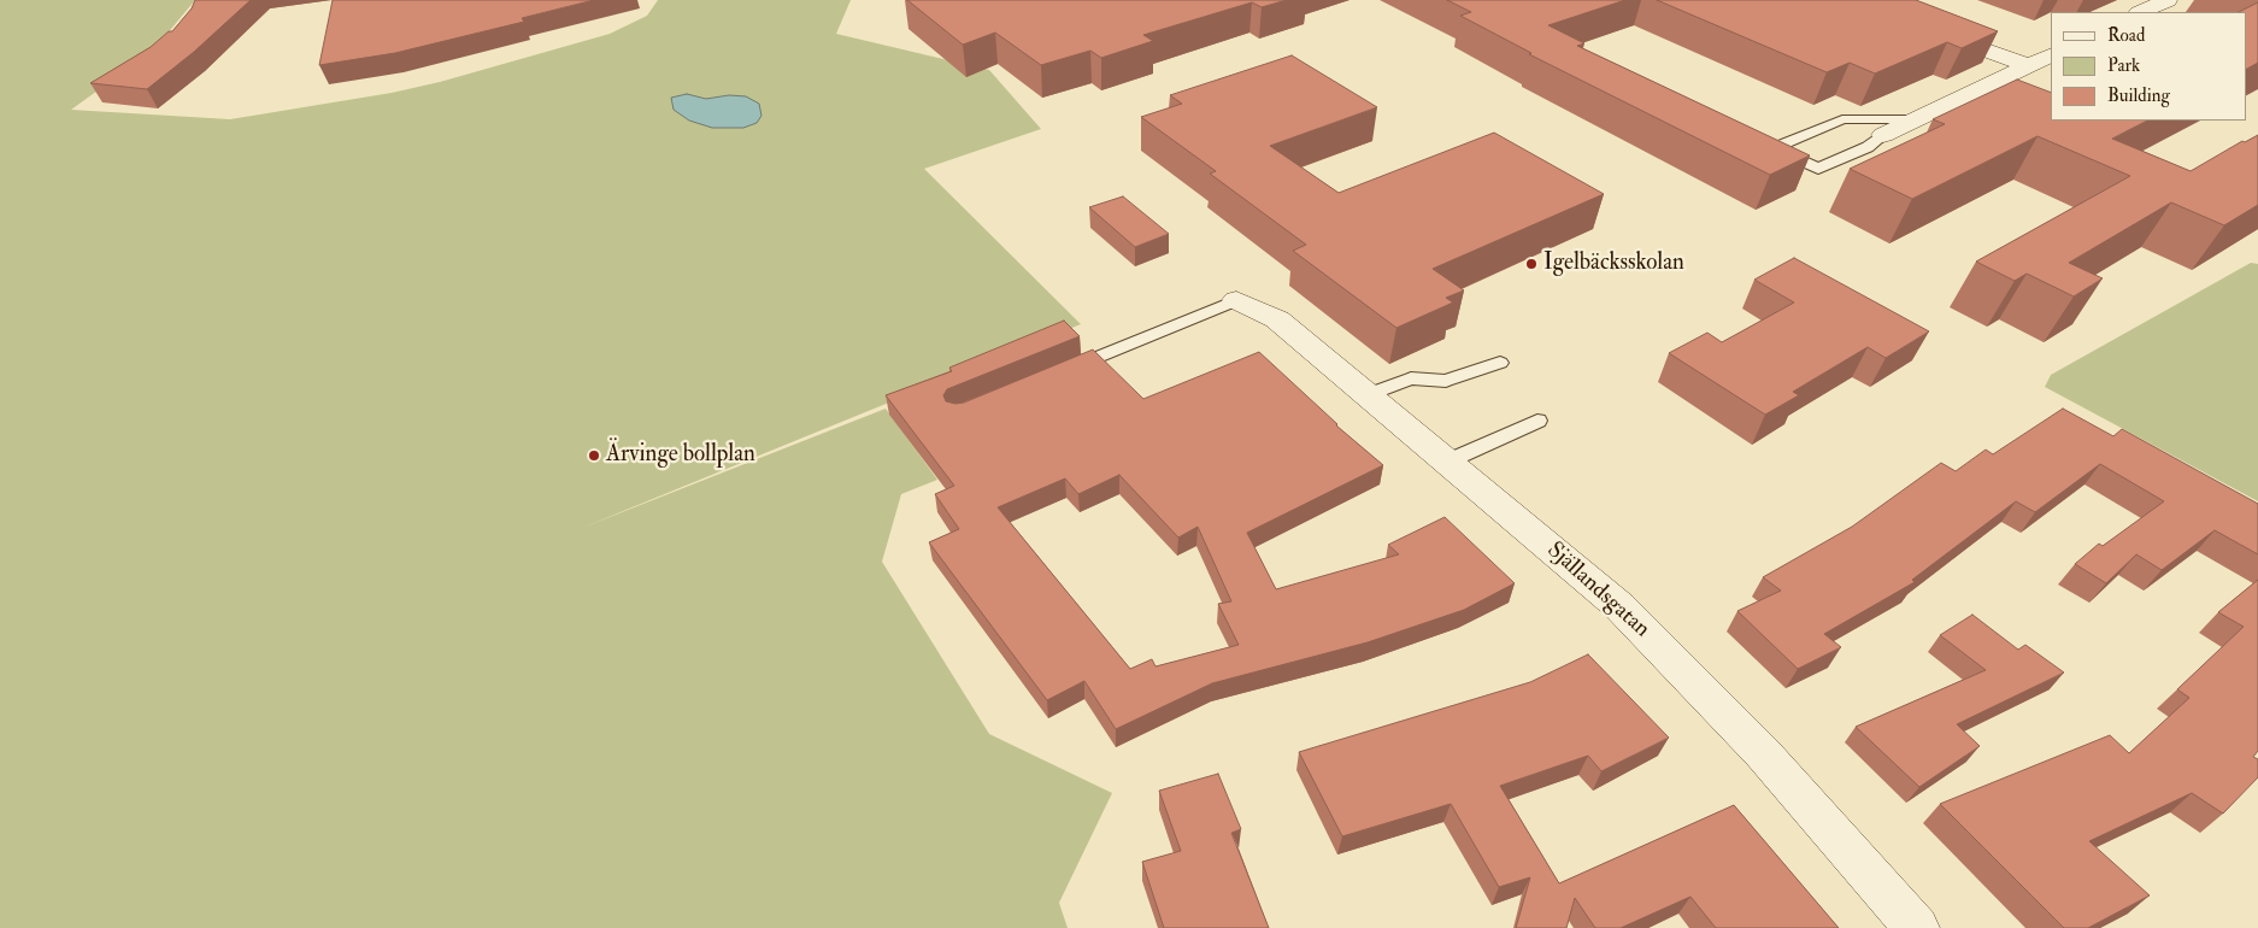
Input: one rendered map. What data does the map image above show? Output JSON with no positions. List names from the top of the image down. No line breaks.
{"streets":{"street":["Själlandsgatan"]},"places":["Igelbäcksskolan","Ärvinge bollplan"],"legend":["Road","Park","Building"]}
